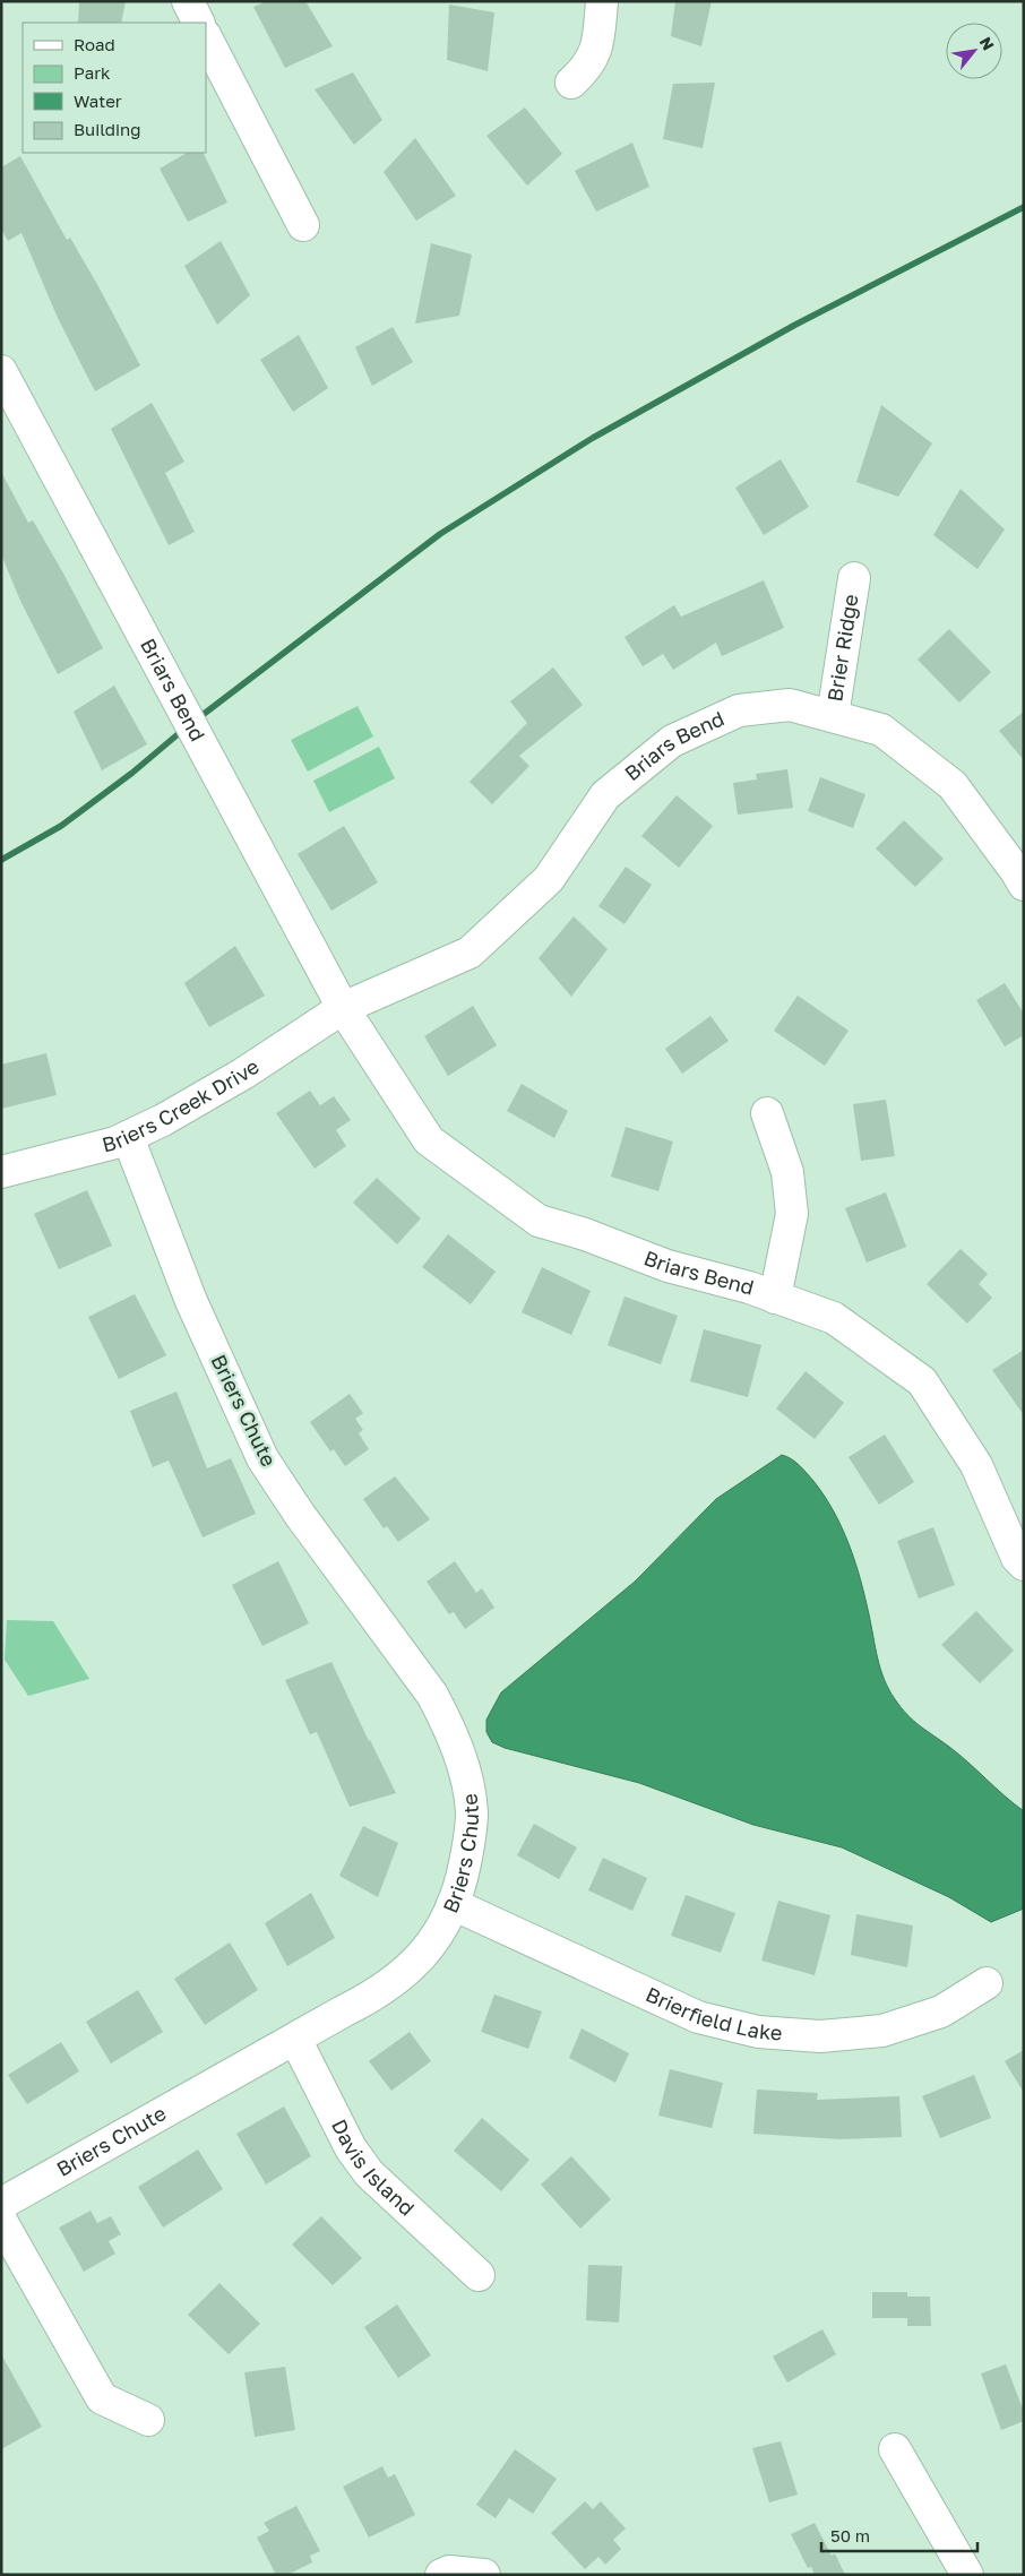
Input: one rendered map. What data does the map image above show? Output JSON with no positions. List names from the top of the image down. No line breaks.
{"streets":{"street":["Brier Ridge","Briars Bend","Briers Creek Drive","Briers Chute","Brierfield Lake","Davis Island"]},"crossings":[["Brier Ridge","Briars Bend"],["Briars Bend","Briers Creek Drive"],["Briers Creek Drive","Briers Chute"],["Briers Chute","Brierfield Lake"],["Briers Chute","Davis Island"]],"legend":["Road","Park","Water","Building"],"scale_bar":"50 m","north":"top right"}
